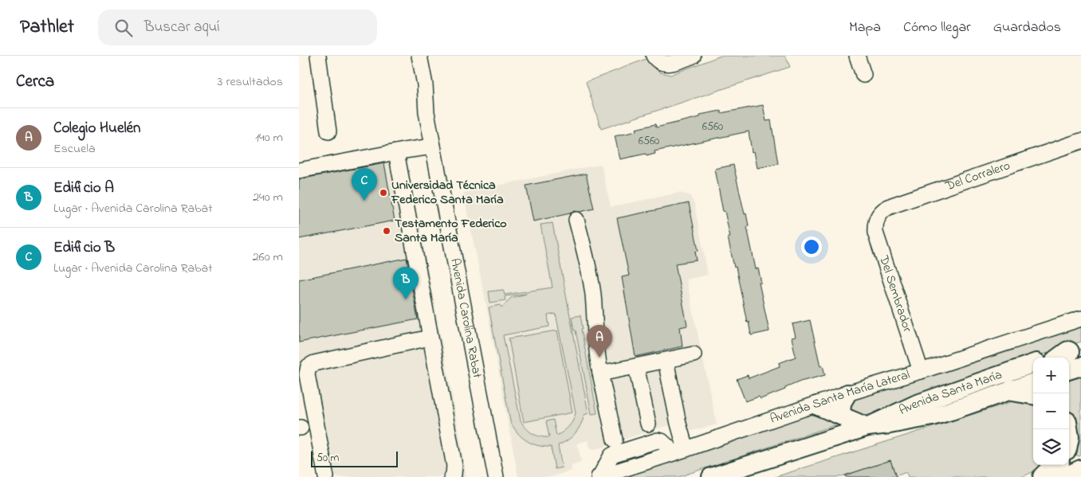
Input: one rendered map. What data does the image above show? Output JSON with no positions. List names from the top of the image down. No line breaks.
{"streets":{"main road":["Avenida Santa María"],"street":["Del Corralero","Del Sembrador","Avenida Carolina Rabat","Avenida Santa María Lateral"]},"crossings":[["Del Corralero","Del Sembrador"],["Del Sembrador","Avenida Santa María Lateral"]],"places":["Universidad Técnica Federico Santa María","Testamento Federico Santa María"],"house_numbers":["6560","6560"],"scale_bar":"50 m","page":{"header":"Pathlet","search":"Buscar aquí","nav":["Mapa","Cómo llegar","Guardados"],"heading":["Cerca","3 resultados"],"list":[{"mark":"A","name":"Colegio Huelén","note":"Escuela","value":"140 m"},{"mark":"B","name":"Edificio A","note":"Lugar · Avenida Carolina Rabat","value":"240 m"},{"mark":"C","name":"Edificio B","note":"Lugar · Avenida Carolina Rabat","value":"260 m"}],"pins":["C","B","A"],"map_buttons":["+","−"],"scale":"50 m"}}
